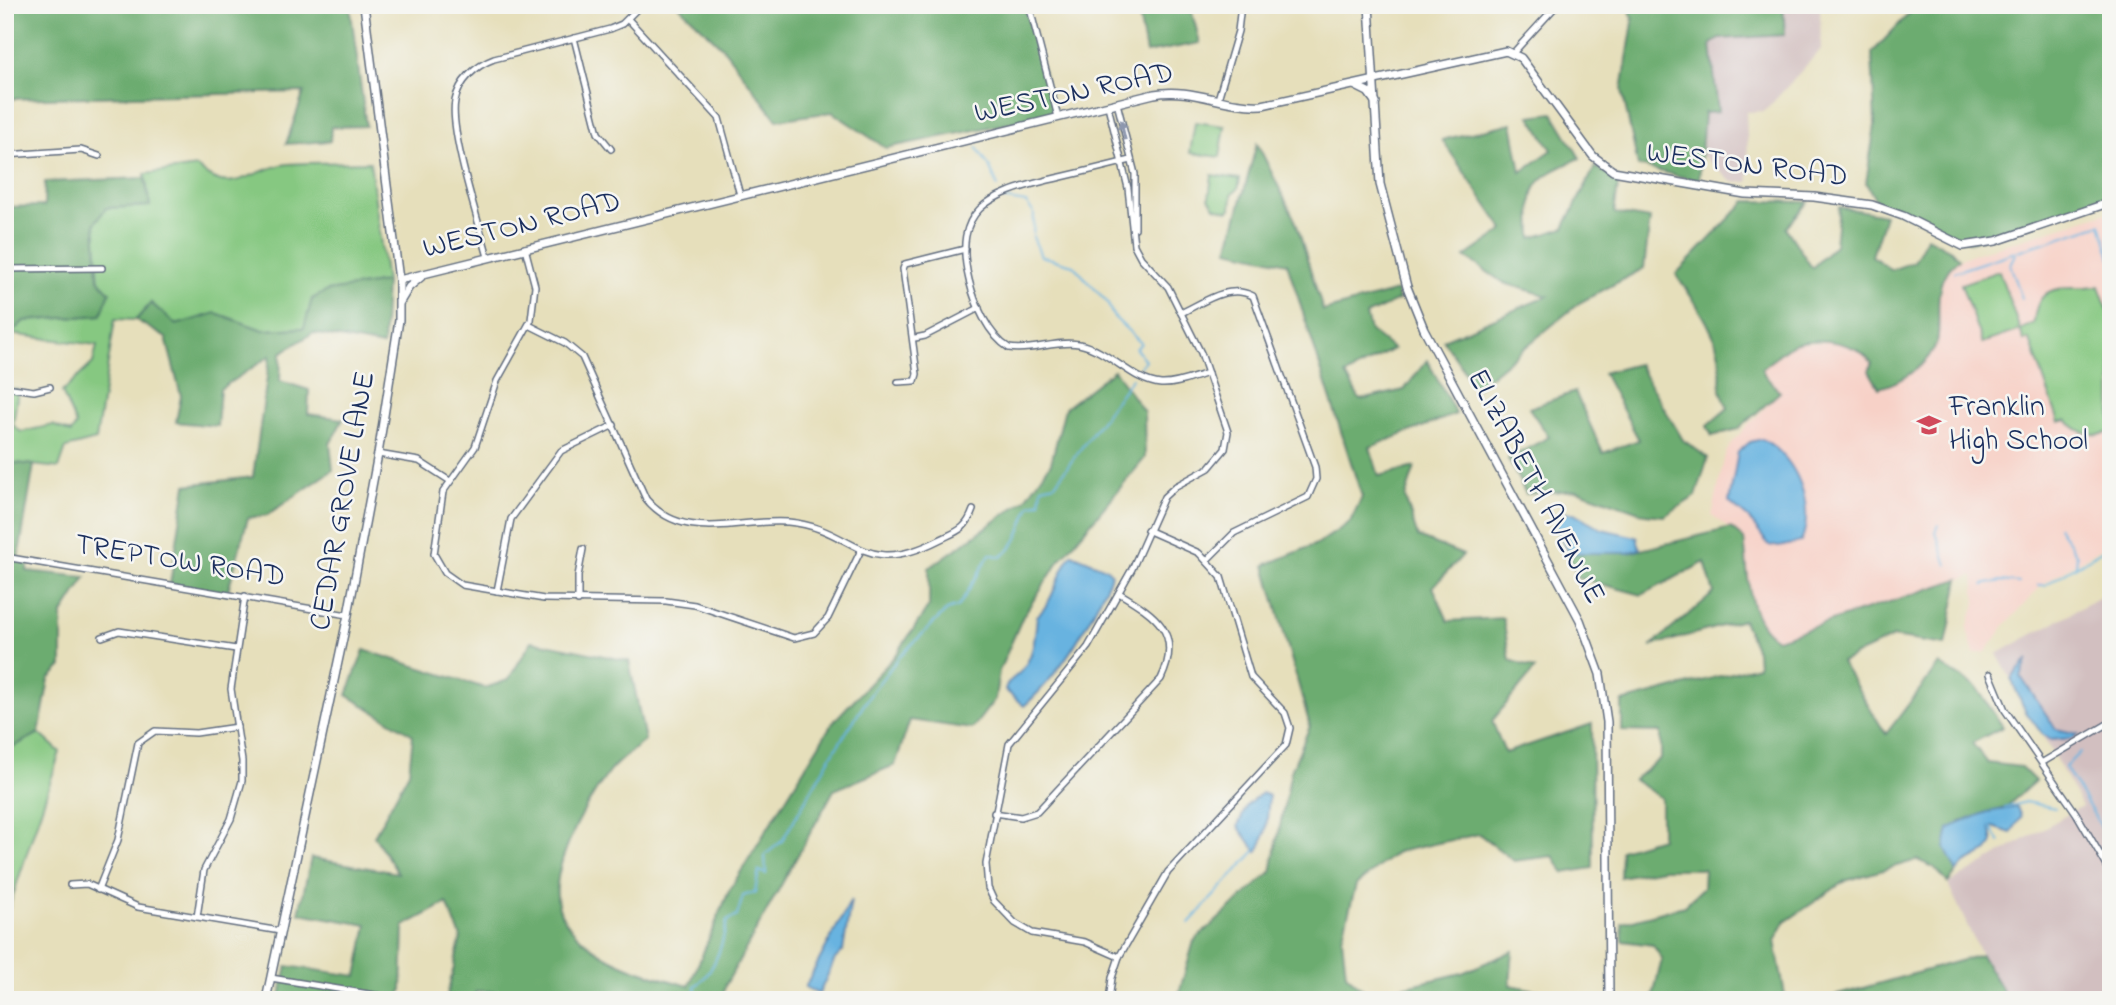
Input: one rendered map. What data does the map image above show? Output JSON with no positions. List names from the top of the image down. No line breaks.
{"streets":{"street":["WESTON ROAD","ELIZABETH AVENUE","CEDAR GROVE LANE","TREPTOW ROAD"]},"crossings":[["WESTON ROAD","ELIZABETH AVENUE"],["WESTON ROAD","CEDAR GROVE LANE"],["CEDAR GROVE LANE","TREPTOW ROAD"]],"places":{"school or university":["Franklin High School"]}}
